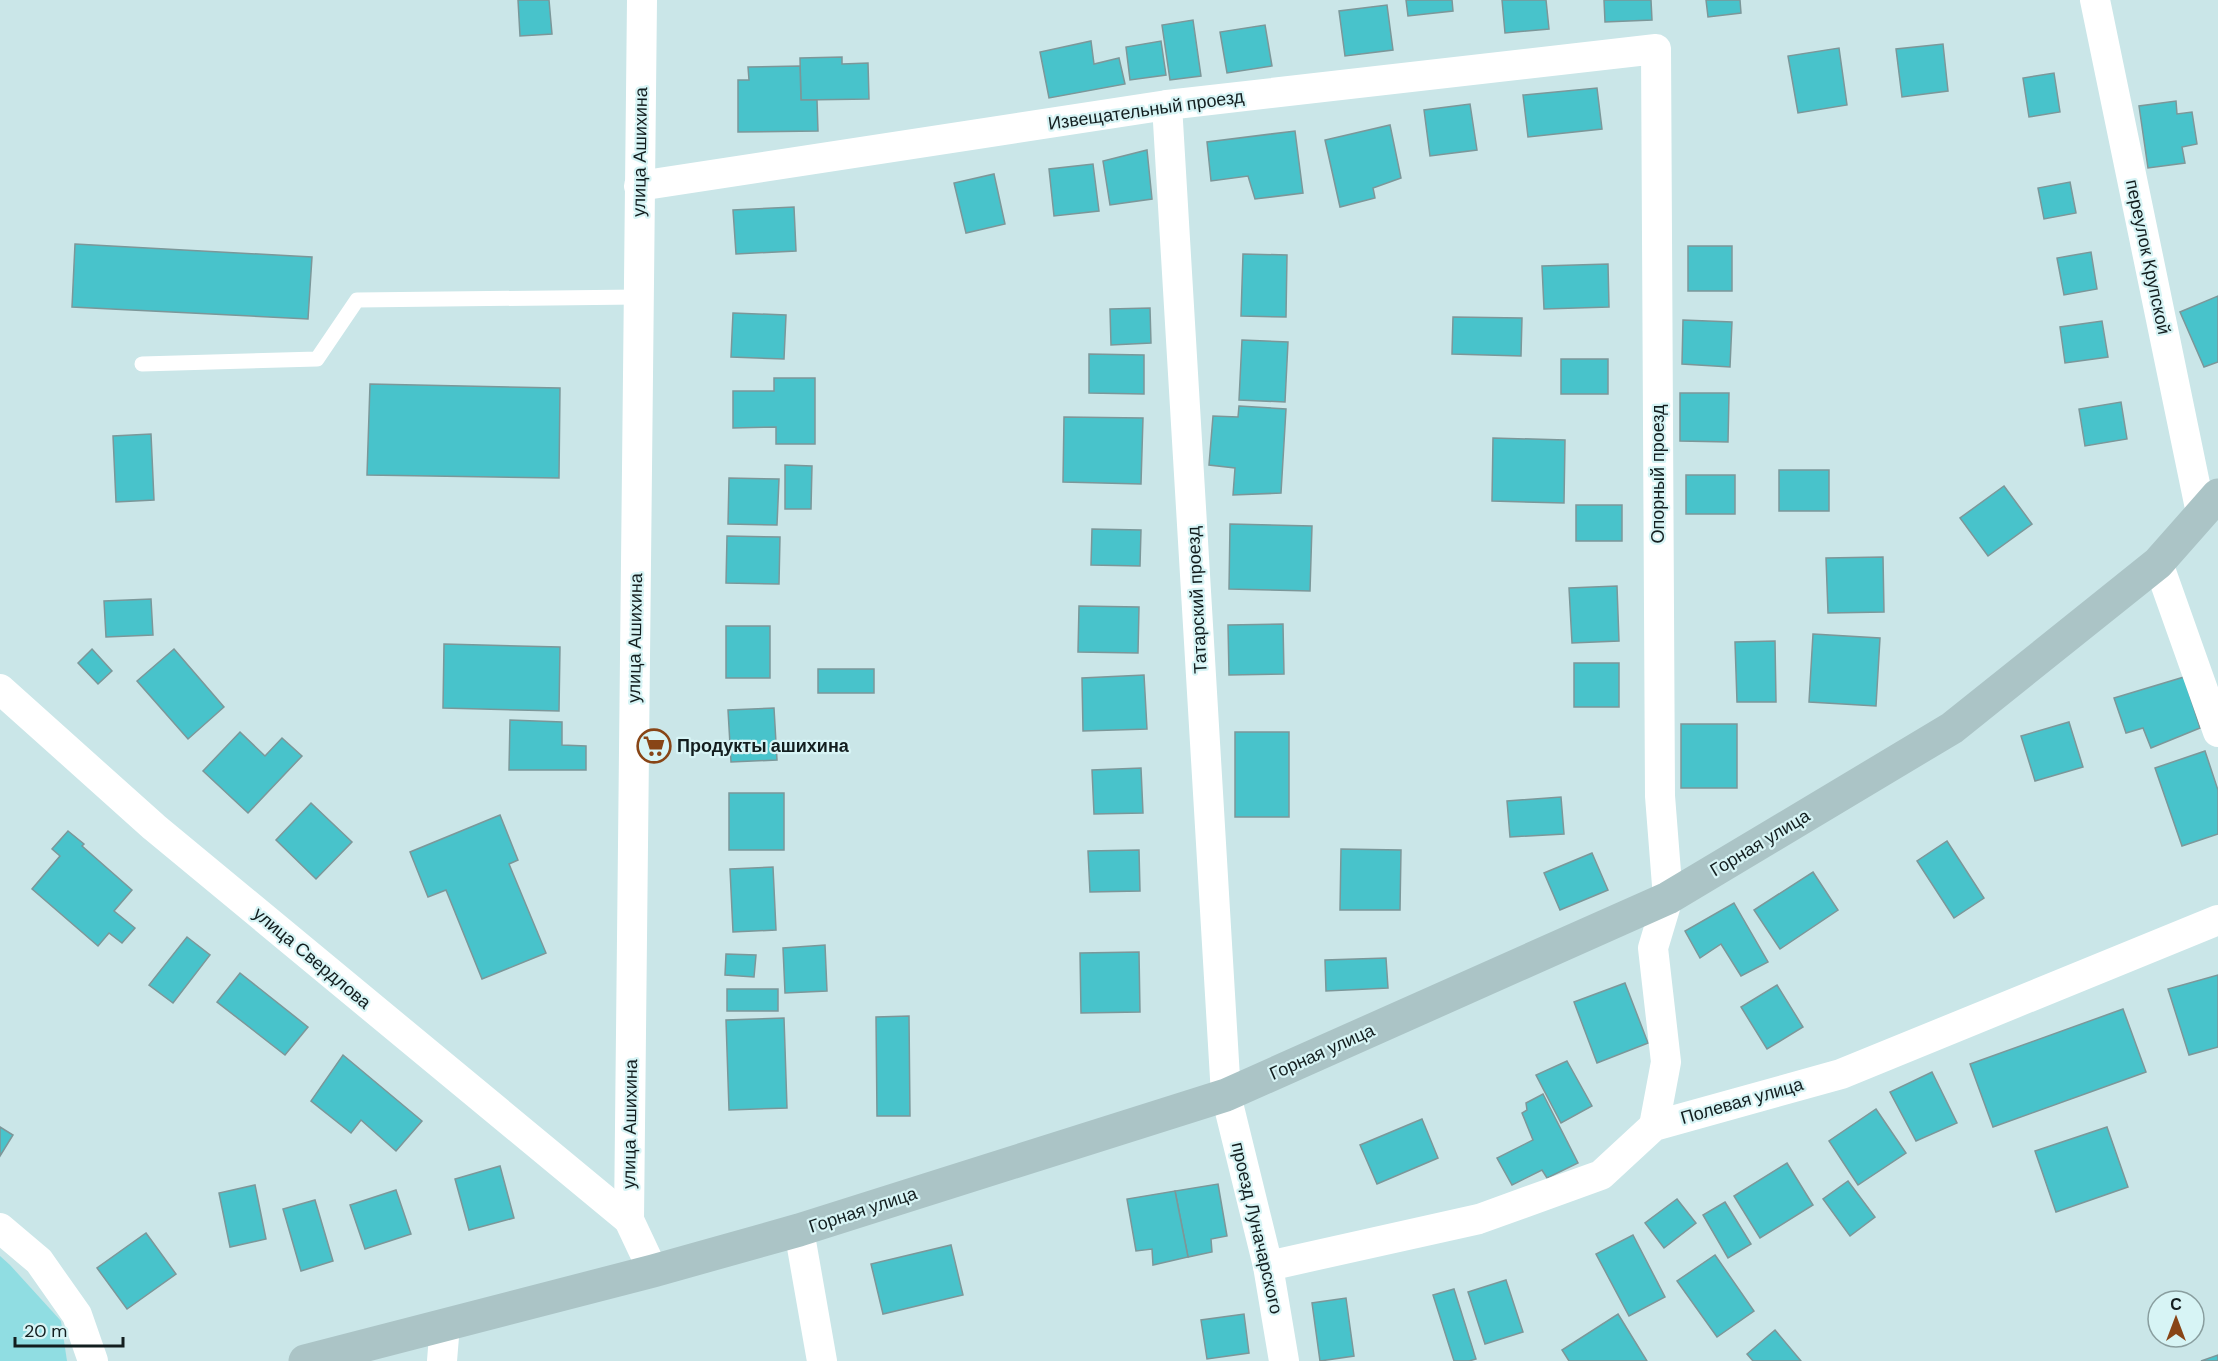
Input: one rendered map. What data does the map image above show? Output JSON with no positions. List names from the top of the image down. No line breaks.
{"streets":{"street":["Извещательный проезд","улица Ашихина","переулок Крупской","Опорный проезд","Татарский проезд","Горная улица","улица Свердлова","Полевая улица","проезд Луначарского"]},"crossings":[["Извещательный проезд","улица Ашихина"],["Извещательный проезд","Опорный проезд"],["Извещательный проезд","Татарский проезд"],["улица Ашихина","Горная улица"],["улица Ашихина","улица Свердлова"],["переулок Крупской","Горная улица"],["Опорный проезд","Горная улица"],["Татарский проезд","Горная улица"],["Татарский проезд","проезд Луначарского"],["Горная улица","проезд Луначарского"],["Полевая улица","проезд Луначарского"]],"places":{"supermarket":["Продукты ашихина"]},"scale_bar":"20 m","north":"top"}
